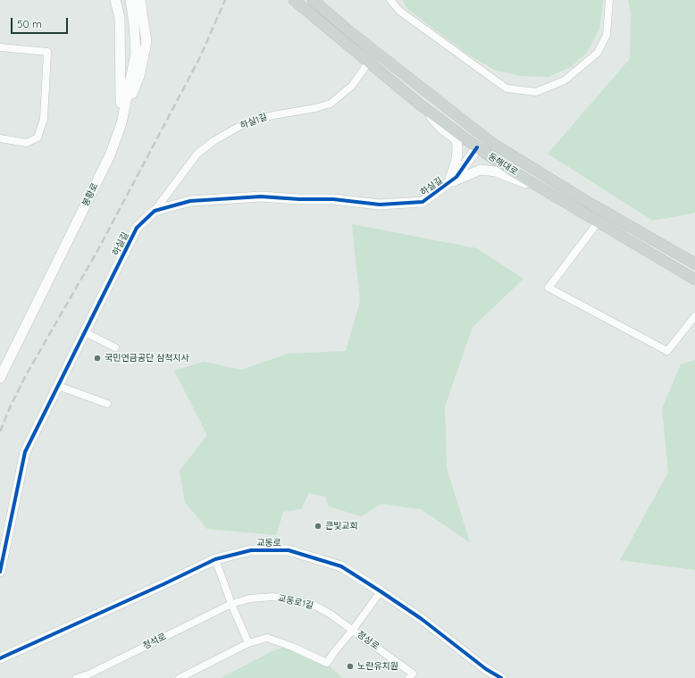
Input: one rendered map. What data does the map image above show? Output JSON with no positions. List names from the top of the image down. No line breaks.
{"streets":{"main road":["동해대로"],"street":["하실1길","하실길","봉황로","교동로","교동로1길","정상로","청석로"]},"crossings":[["하실1길","동해대로"],["하실1길","하실길"],["동해대로","하실길"],["교동로1길","정상로"],["교동로1길","청석로"]],"places":["국민연금공단 삼척지사","큰빛교회","노란유치원"],"scale_bar":"50 m"}
